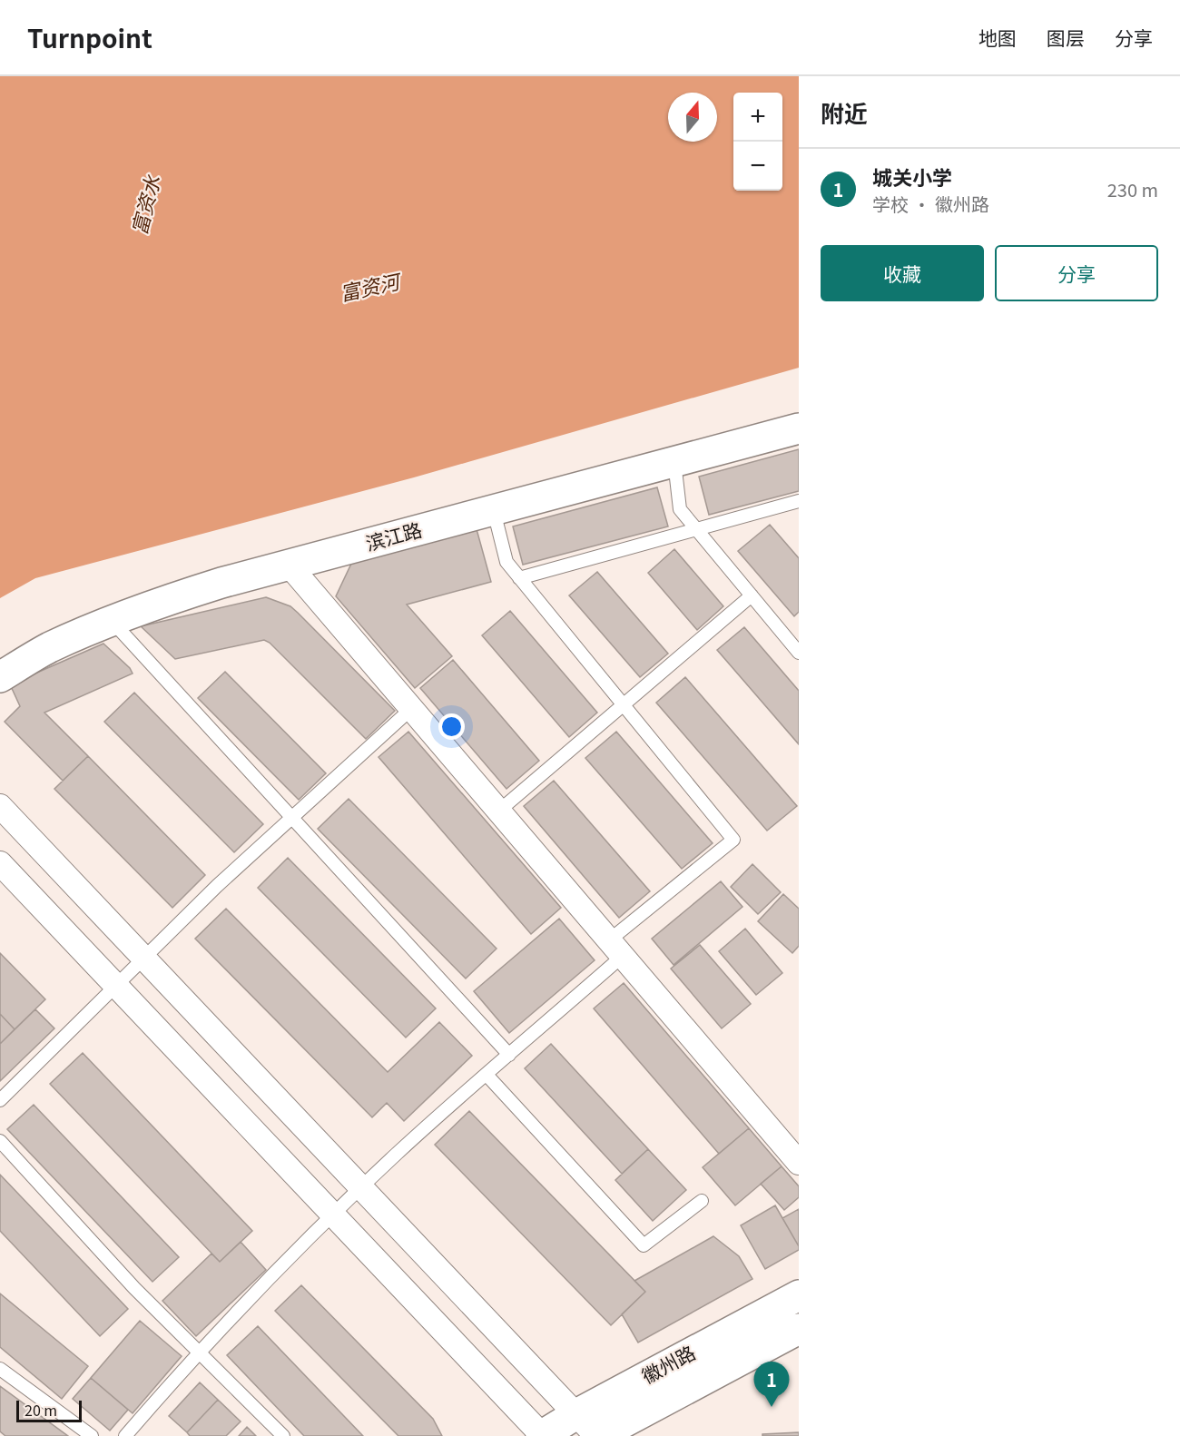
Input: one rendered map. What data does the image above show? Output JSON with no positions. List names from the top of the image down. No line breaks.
{"streets":{"street":["滨江路","徽州路"]},"water":["富资水","富资河"],"scale_bar":"20 m","north":"top","page":{"header":"Turnpoint","nav":["地图","图层","分享"],"heading":"附近","map_buttons":["+","−"],"list":[{"mark":"1","name":"城关小学","note":"学校 · 徽州路","value":"230 m"}],"buttons":["收藏","分享"],"pins":"1","scale":"20 m"}}
